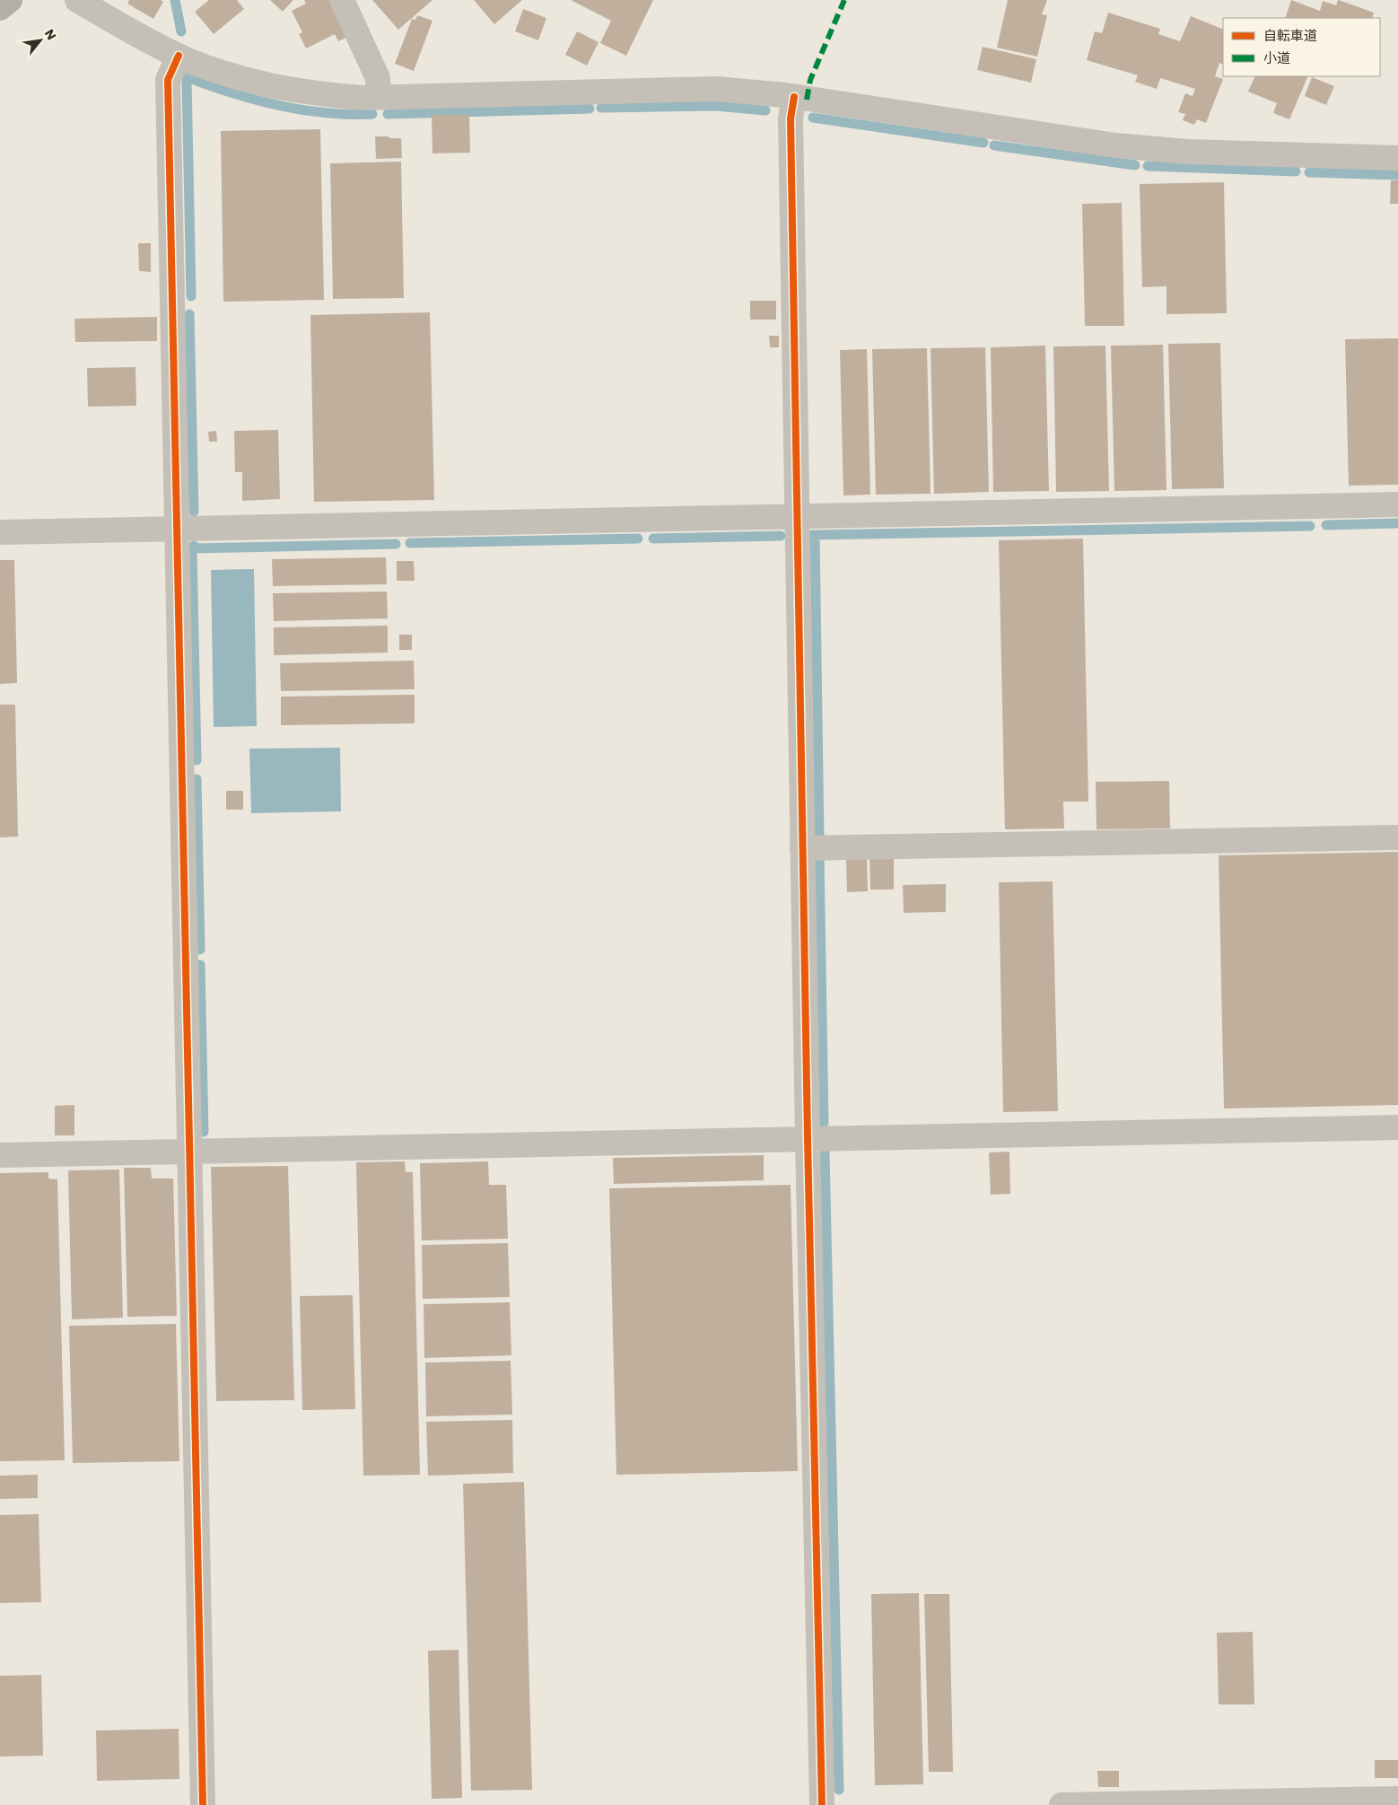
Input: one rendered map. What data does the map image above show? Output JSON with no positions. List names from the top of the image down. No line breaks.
{"legend":["自転車道","小道"],"north":"top right"}
